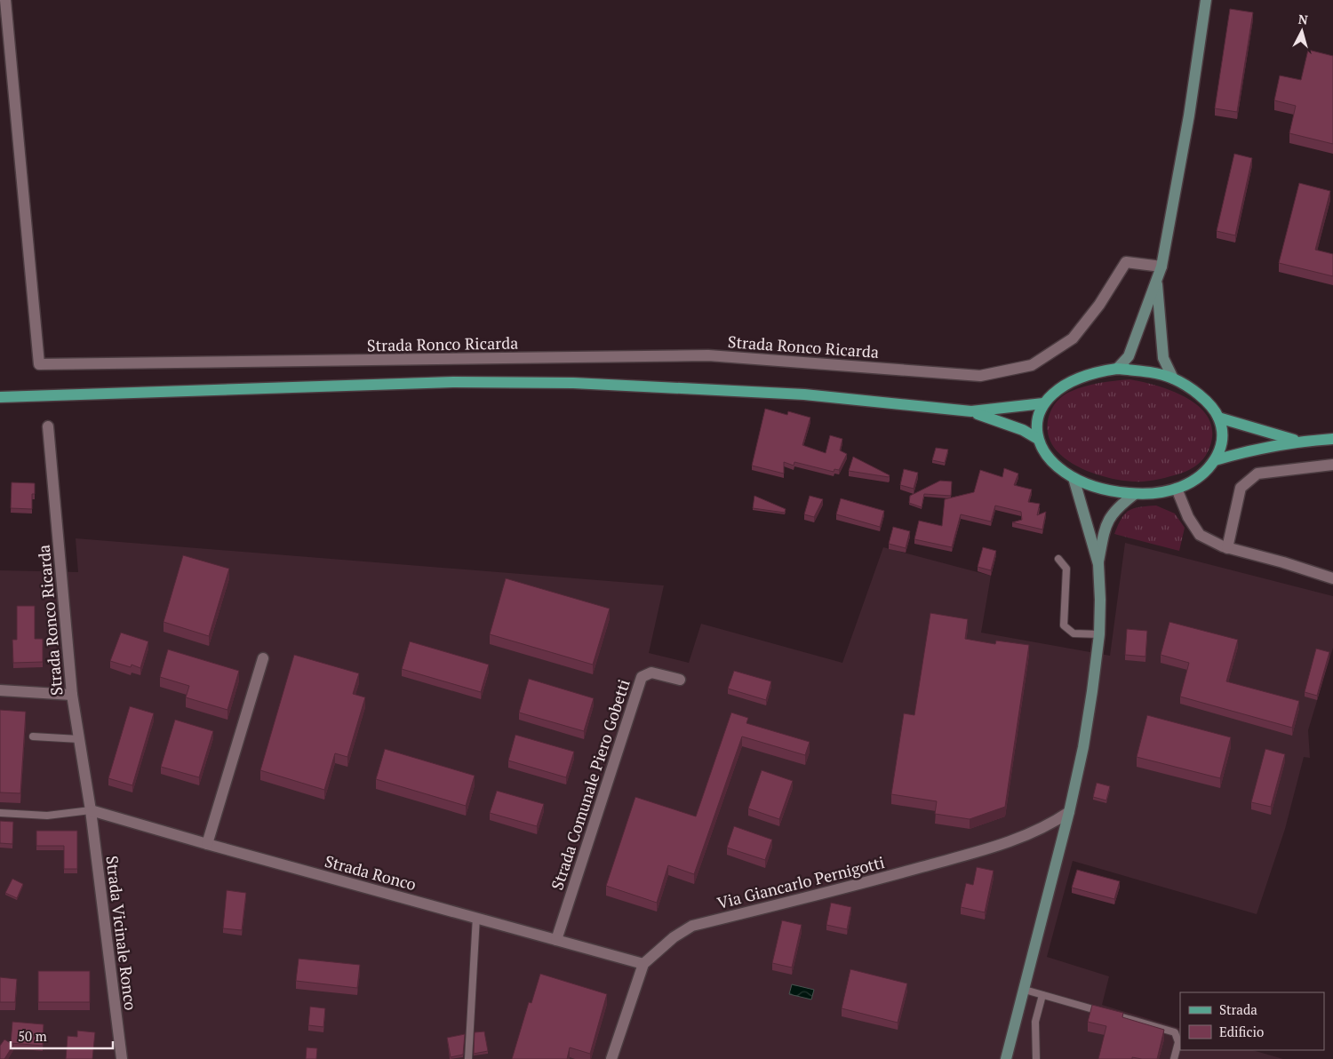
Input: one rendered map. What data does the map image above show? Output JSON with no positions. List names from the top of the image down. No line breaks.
{"streets":{"street":["Strada Ronco Ricarda","Strada Comunale Piero Gobetti","Strada Ronco","Via Giancarlo Pernigotti","Strada Vicinale Ronco"]},"crossings":[["Strada Ronco Ricarda","Strada Ronco"],["Strada Ronco Ricarda","Strada Vicinale Ronco"],["Strada Comunale Piero Gobetti","Strada Ronco"],["Strada Ronco","Via Giancarlo Pernigotti"],["Strada Ronco","Strada Vicinale Ronco"]],"legend":["Strada","Edificio"],"scale_bar":"50 m","north":"top"}
